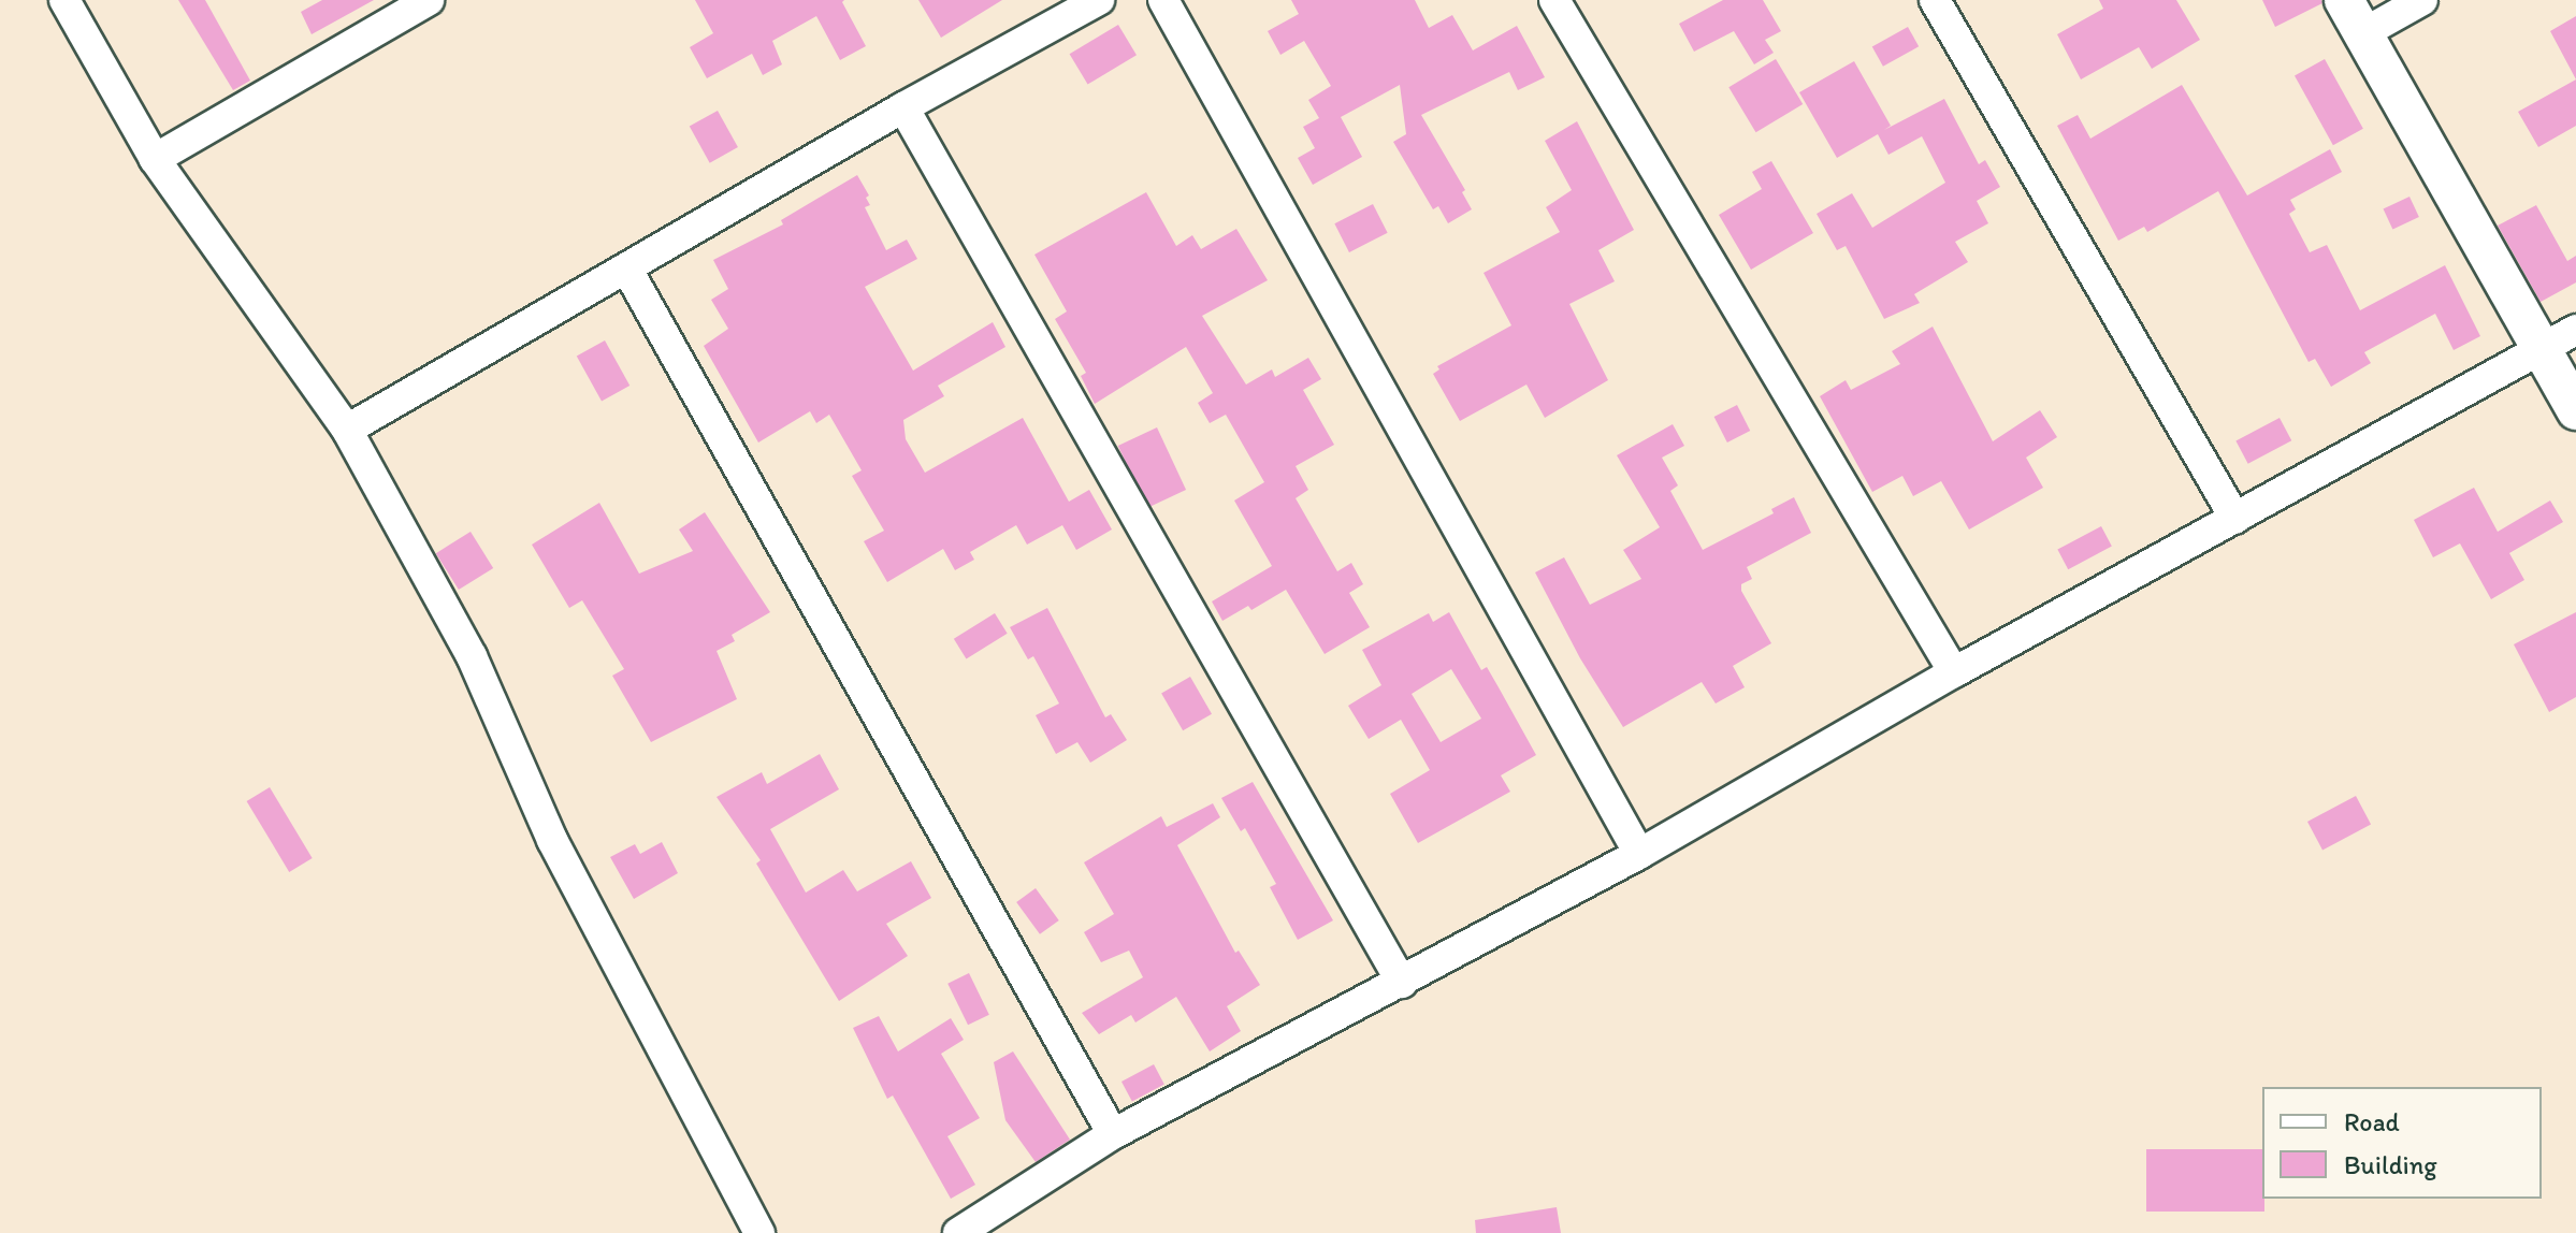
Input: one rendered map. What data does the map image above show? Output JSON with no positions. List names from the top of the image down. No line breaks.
{"legend":["Road","Building"]}
